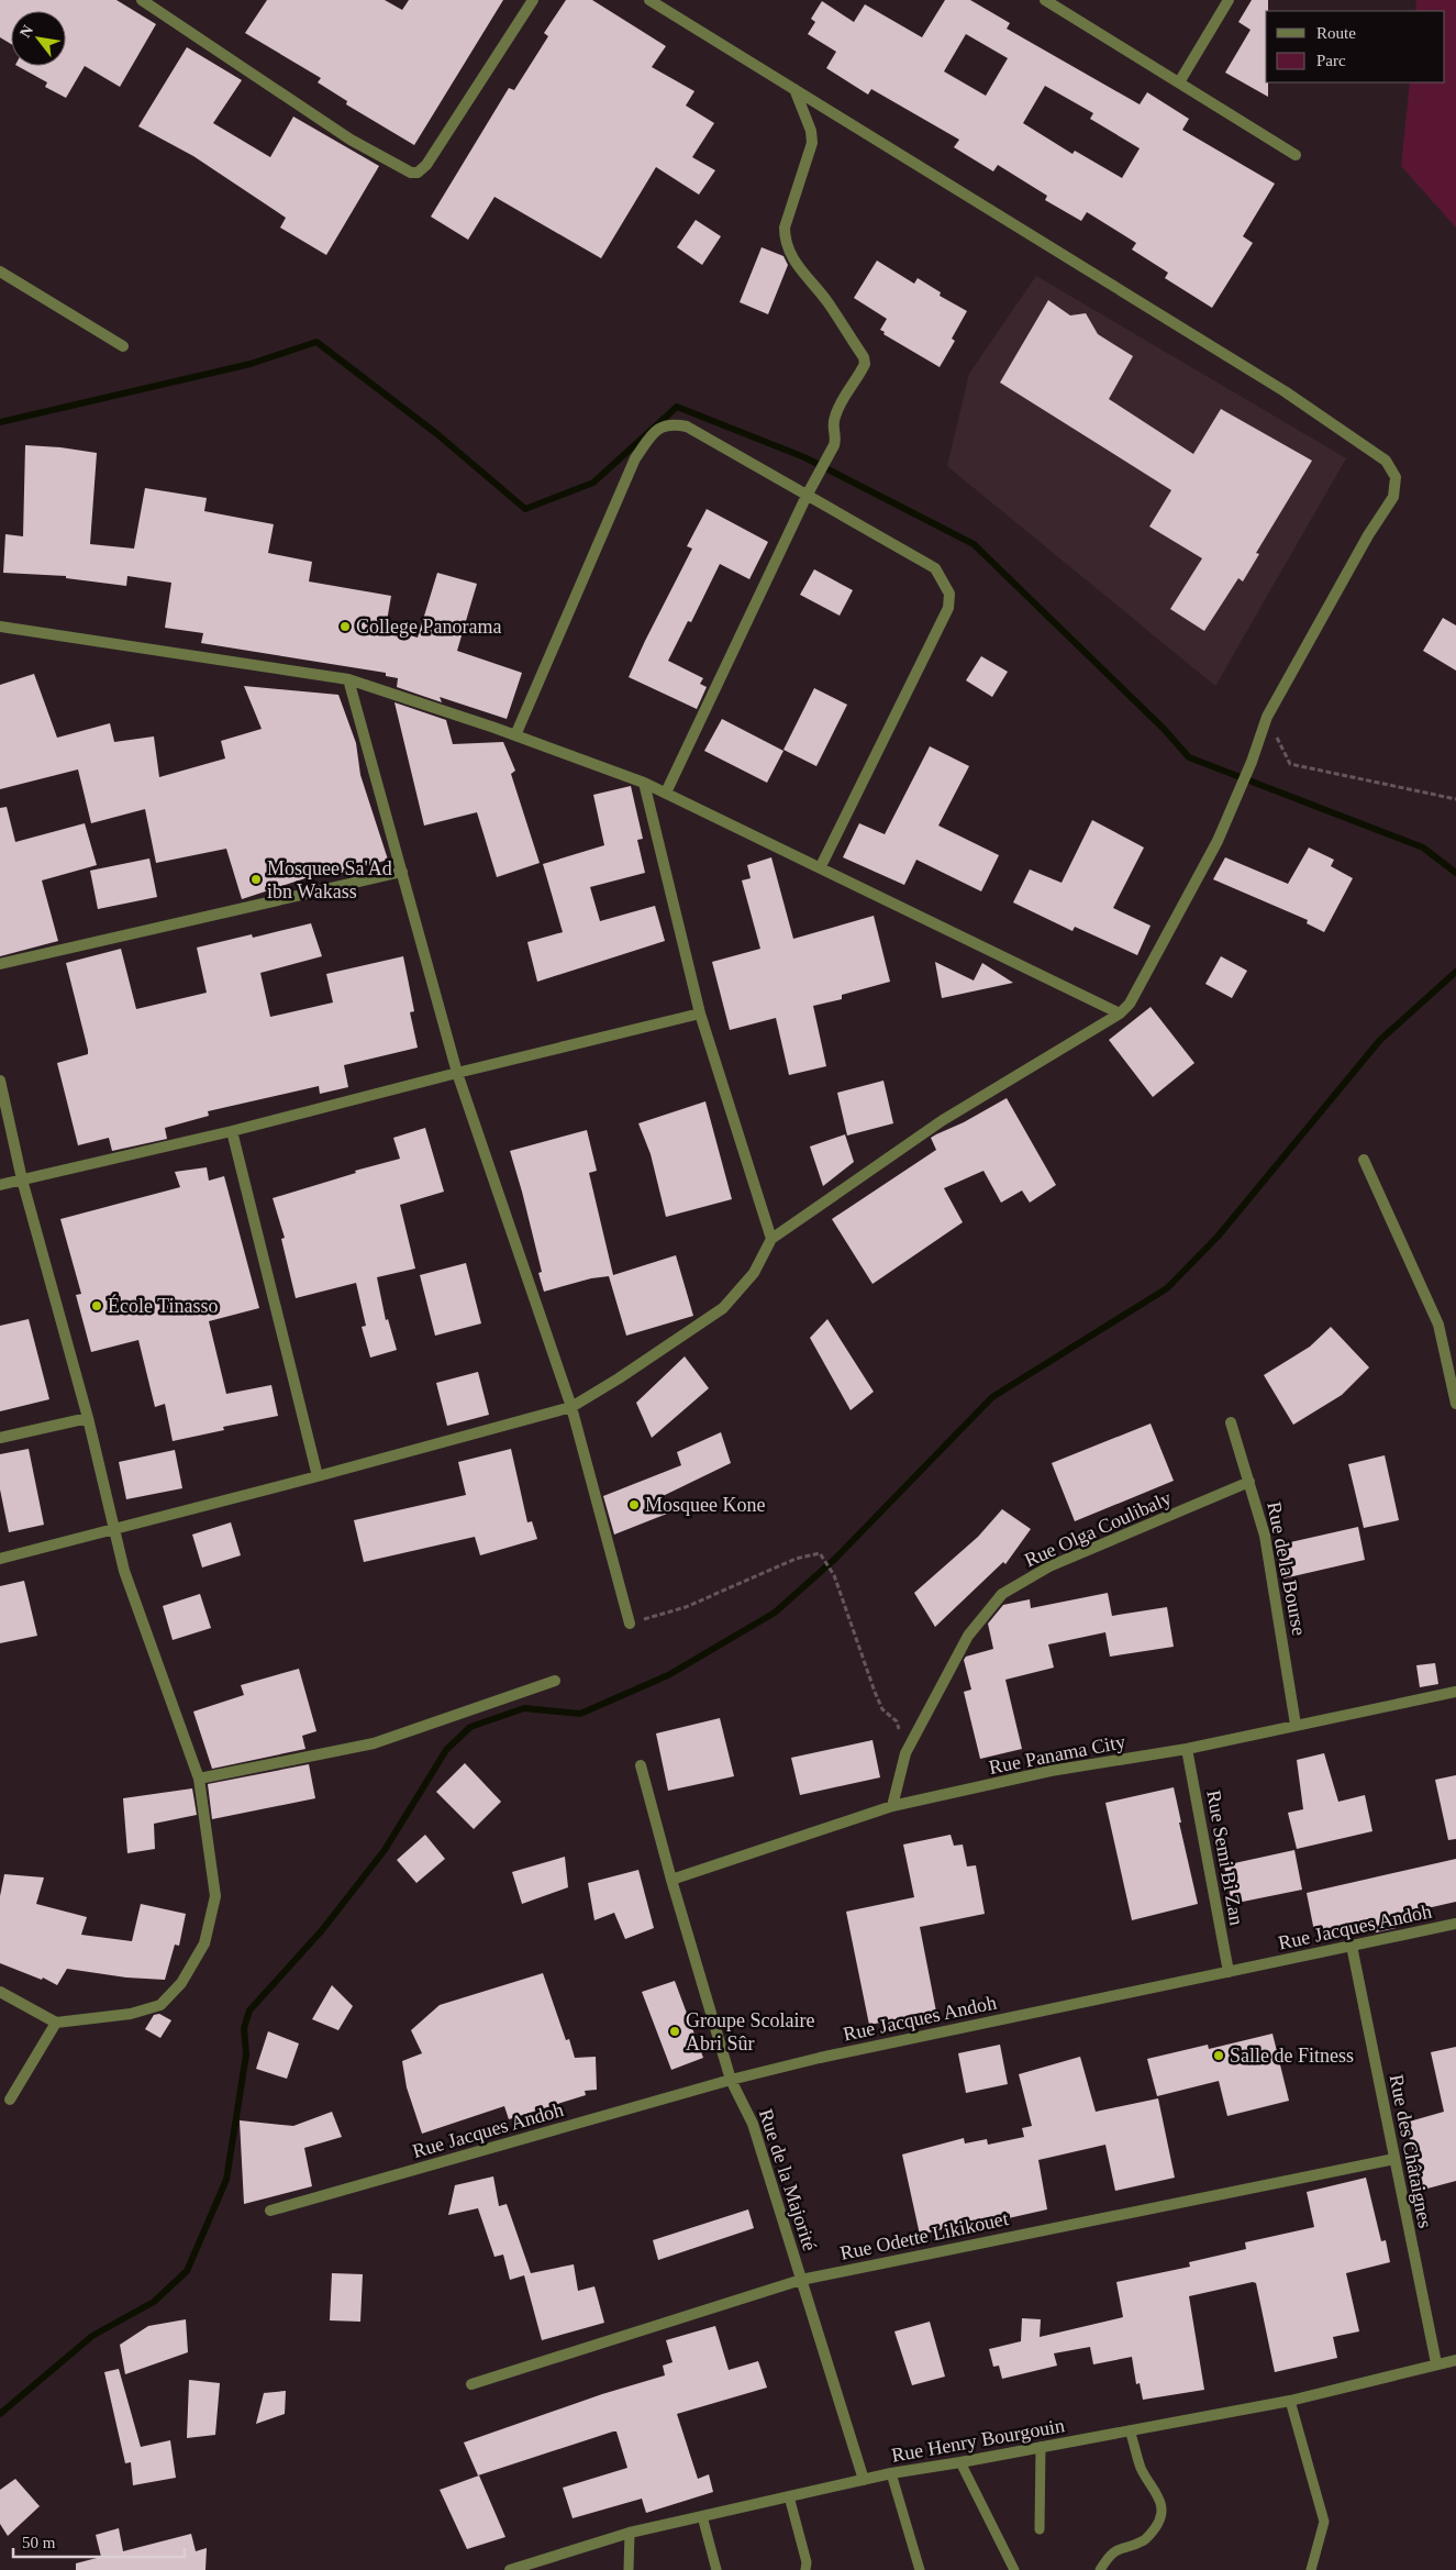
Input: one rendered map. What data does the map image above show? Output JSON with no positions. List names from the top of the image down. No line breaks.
{"streets":{"street":["Rue Olga Coulibaly","Rue de la Bourse","Rue Panama City","Rue Semi Bi Zan","Rue Jacques Andoh","Rue des Châtaignes","Rue de la Majorité","Rue Odette Likikouet","Rue Henry Bourgouin"]},"crossings":[["Rue Olga Coulibaly","Rue de la Bourse"],["Rue Olga Coulibaly","Rue Panama City"],["Rue de la Bourse","Rue Panama City"],["Rue Panama City","Rue Semi Bi Zan"],["Rue Panama City","Rue de la Majorité"],["Rue Semi Bi Zan","Rue Jacques Andoh"],["Rue Jacques Andoh","Rue des Châtaignes"],["Rue Jacques Andoh","Rue de la Majorité"],["Rue des Châtaignes","Rue Odette Likikouet"],["Rue des Châtaignes","Rue Henry Bourgouin"],["Rue de la Majorité","Rue Odette Likikouet"],["Rue de la Majorité","Rue Henry Bourgouin"]],"places":["College Panorama","Mosquee Sa'Ad ibn Wakass","École Tinasso","Mosquee Kone","Groupe Scolaire Abri Sûr","Salle de Fitness"],"legend":["Route","Parc"],"scale_bar":"50 m","north":"top left"}
